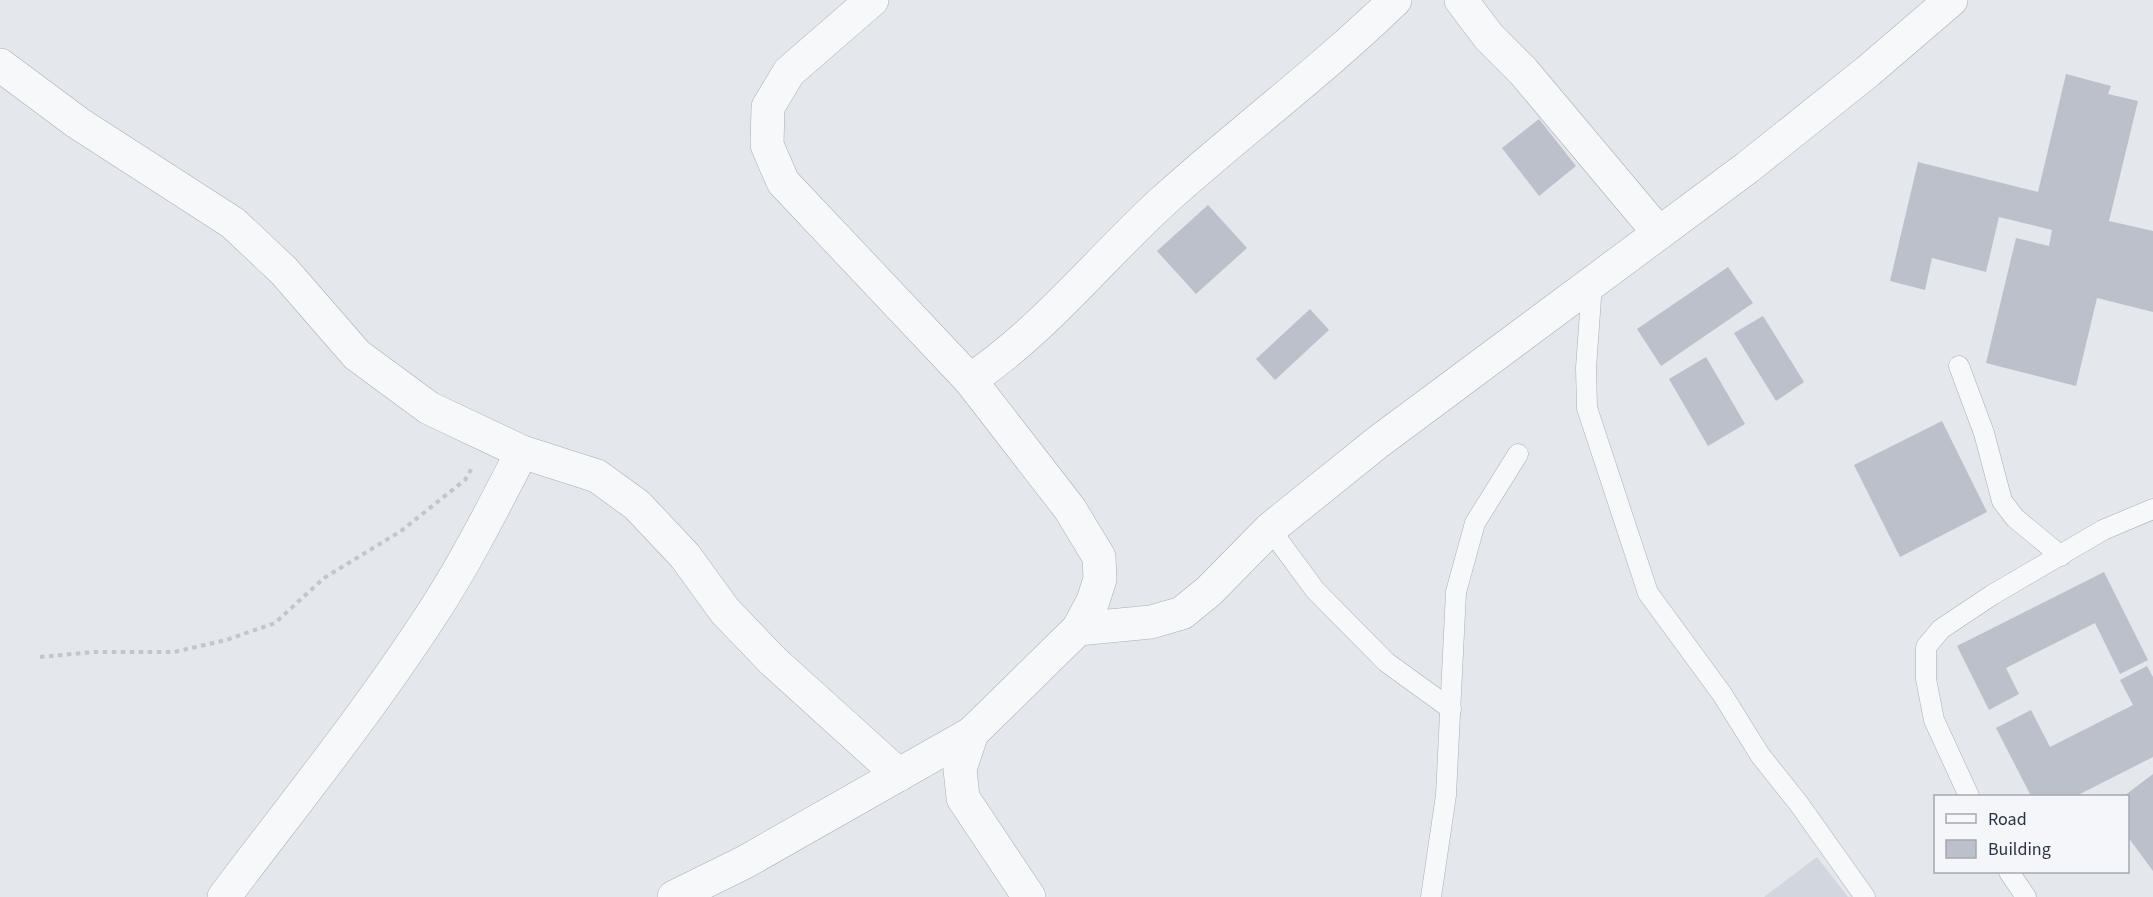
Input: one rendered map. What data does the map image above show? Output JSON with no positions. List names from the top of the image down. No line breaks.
{"legend":["Road","Building"]}
